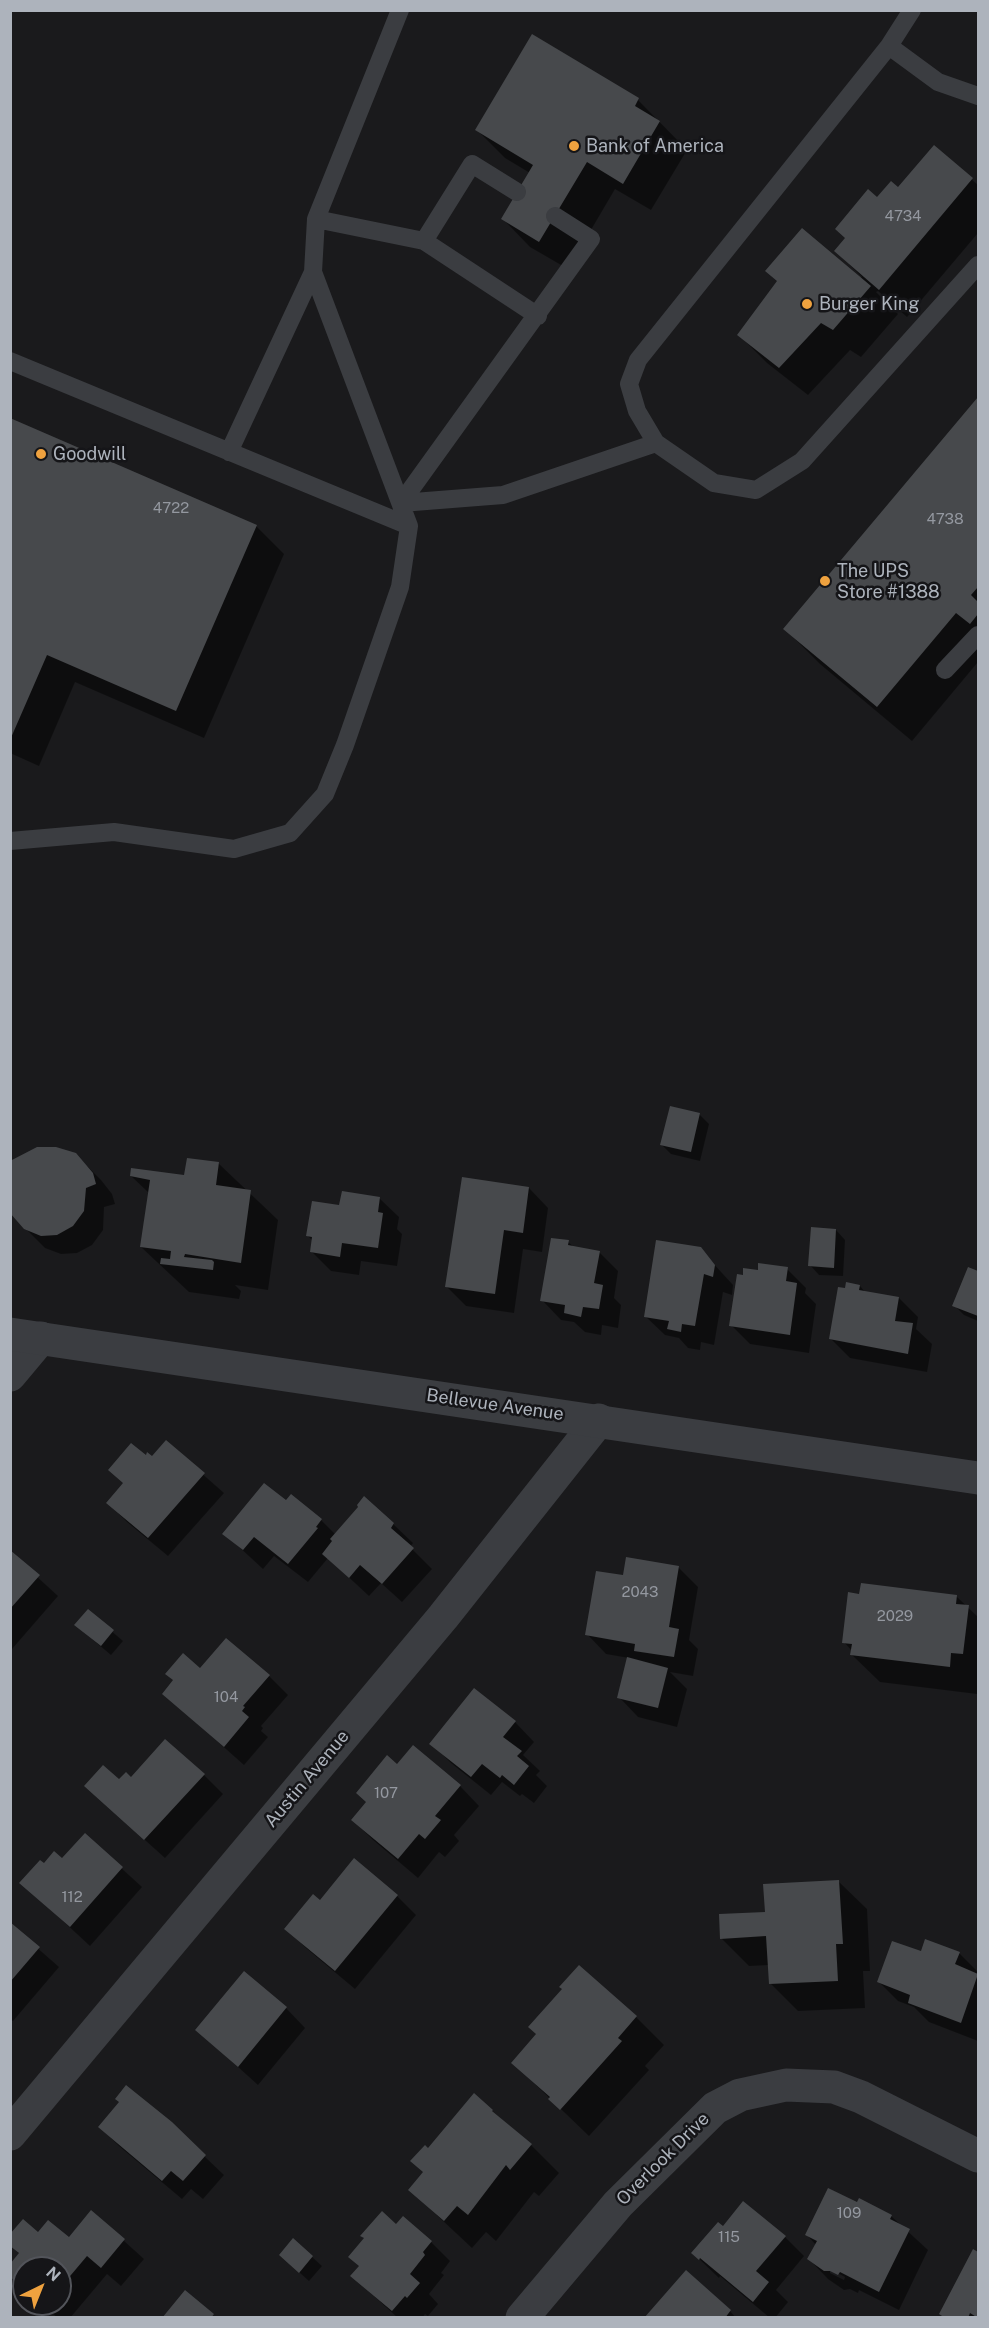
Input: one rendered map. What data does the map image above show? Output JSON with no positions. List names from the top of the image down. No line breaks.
{"streets":{"street":["Bellevue Avenue","Austin Avenue","Overlook Drive"]},"crossings":[["Bellevue Avenue","Austin Avenue"]],"places":["Bank of America","Burger King","Goodwill","The UPS Store #1388"],"house_numbers":["4734","4722","4738","2043","2029","104","107","112","109","115"],"north":"top right"}
